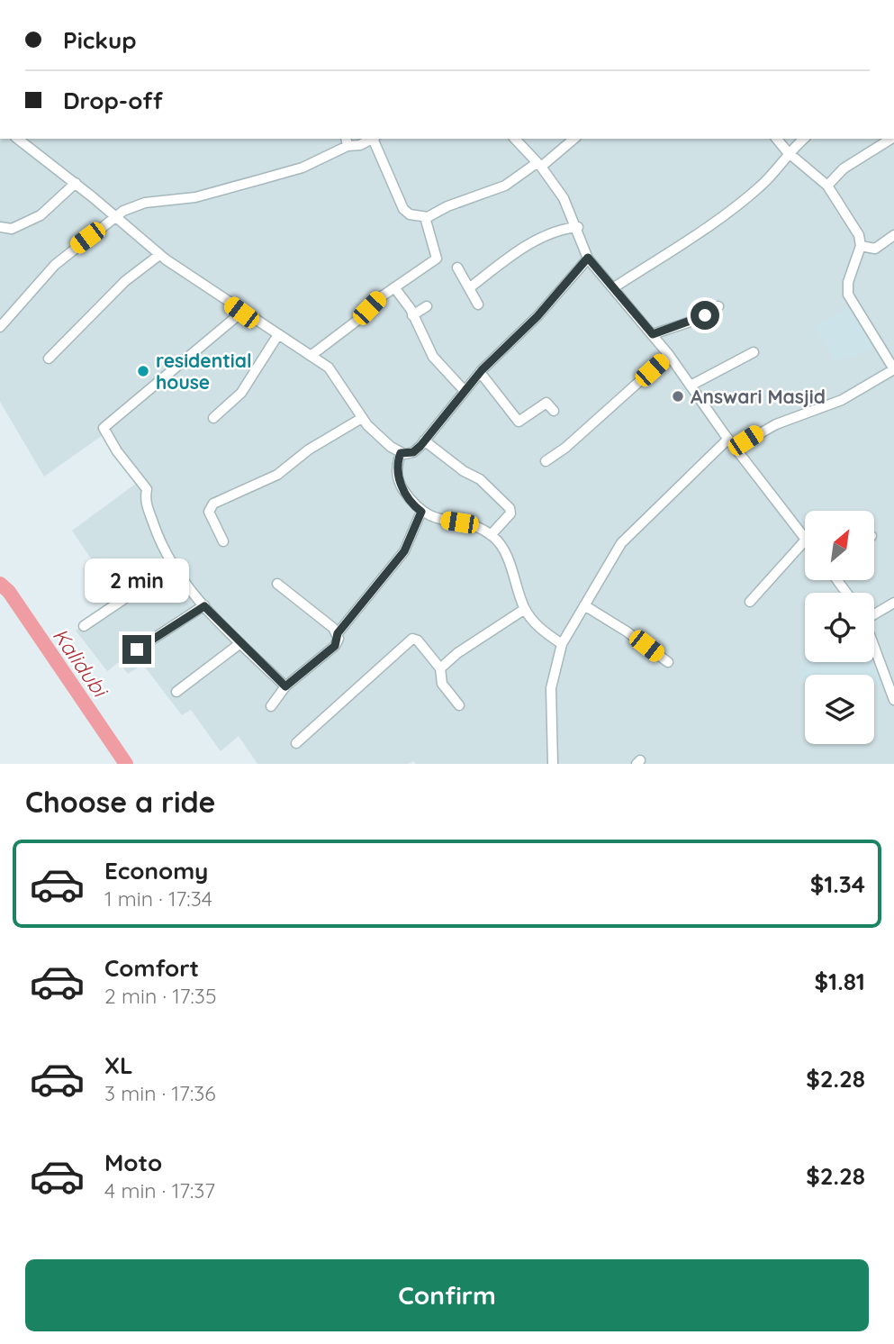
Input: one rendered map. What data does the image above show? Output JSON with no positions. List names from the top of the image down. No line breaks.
{"water":["Kalidubi"],"places":["residential house","Answari Masjid"],"north":"top right","page":{"banner":["Pickup","Drop-off"],"bubble":"2 min","heading":"Choose a ride","list":[{"name":"Economy","note":"1 min · 17:34","value":"$1.34"},{"name":"Comfort","note":"2 min · 17:35","value":"$1.81"},{"name":"XL","note":"3 min · 17:36","value":"$2.28"},{"name":"Moto","note":"4 min · 17:37","value":"$2.28"}],"buttons":"Confirm"}}
